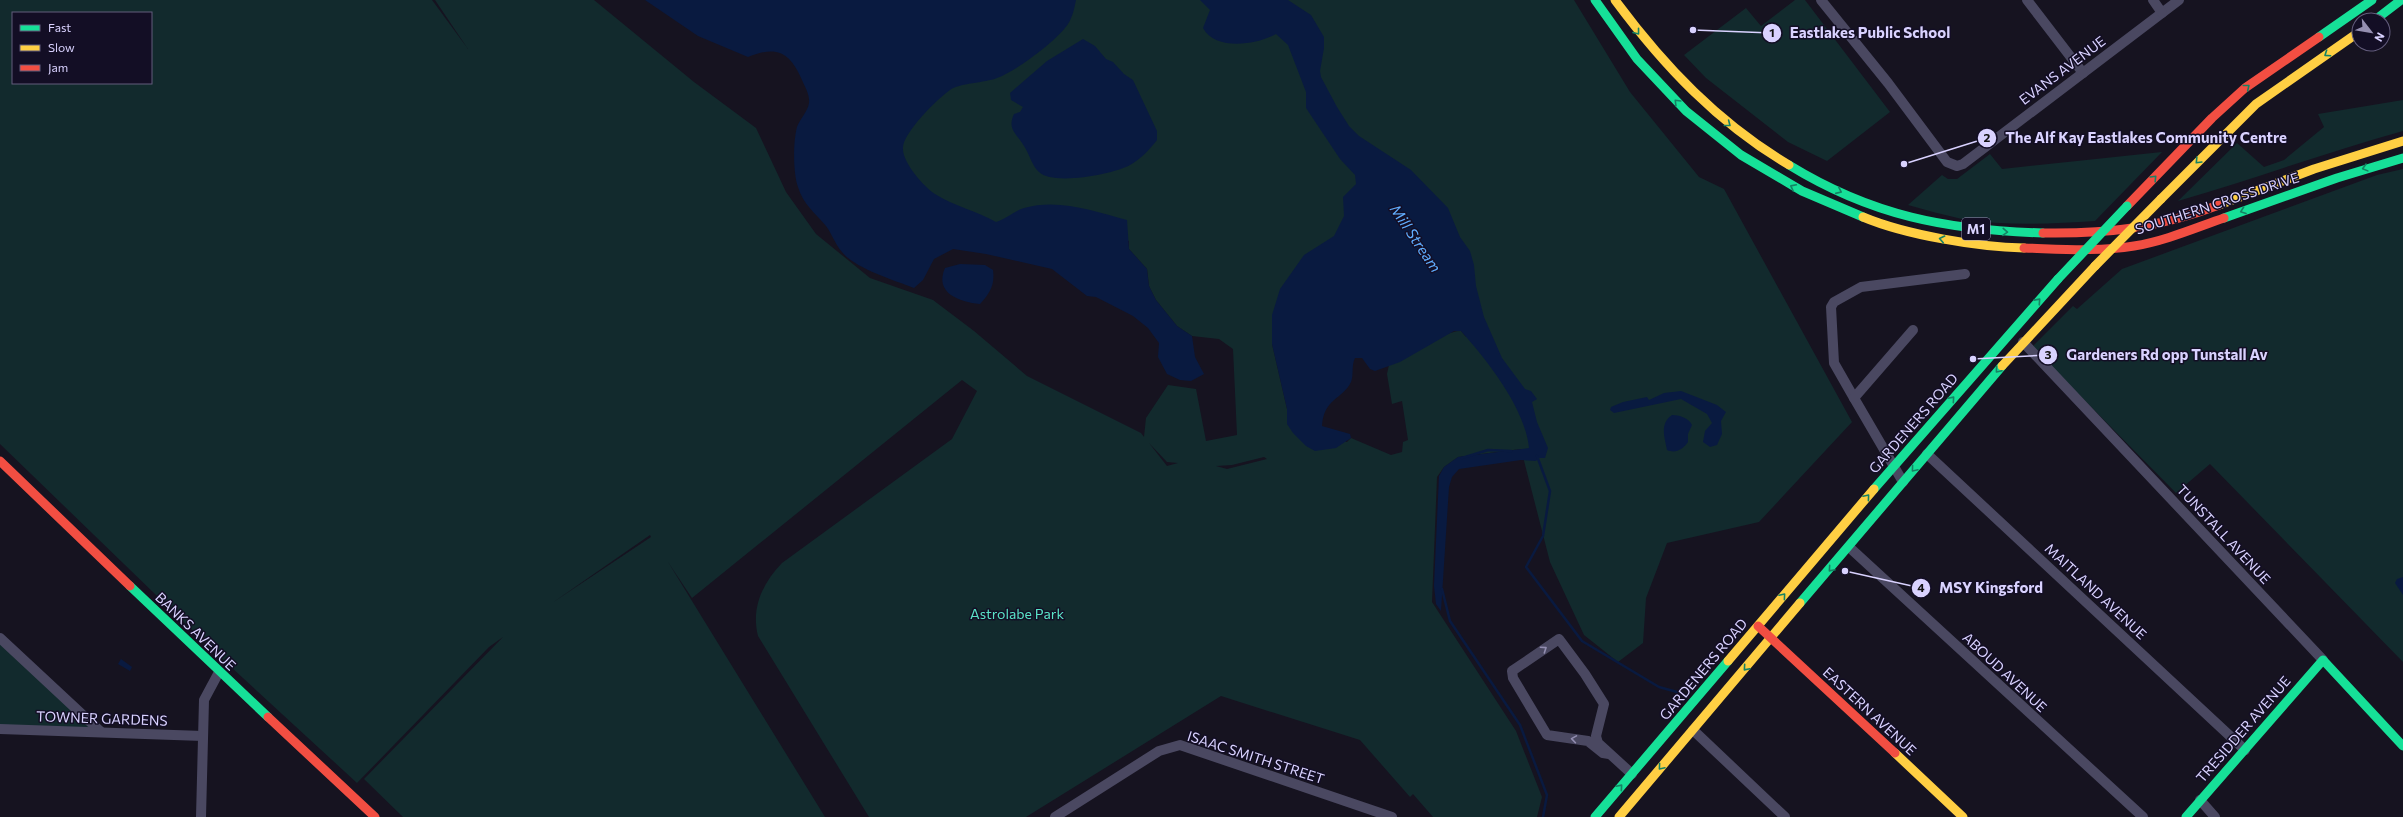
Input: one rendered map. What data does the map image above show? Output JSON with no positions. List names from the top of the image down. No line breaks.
{"streets":{"main road":["SOUTHERN CROSS DRIVE","M1","GARDENERS ROAD","TUNSTALL AVENUE","BANKS AVENUE","EASTERN AVENUE","TRESIDDER AVENUE"],"street":["EVANS AVENUE","MAITLAND AVENUE","ABOUD AVENUE","TOWNER GARDENS","ISAAC SMITH STREET"]},"crossings":[["GARDENERS ROAD","EASTERN AVENUE"],["TUNSTALL AVENUE","TRESIDDER AVENUE"],["MAITLAND AVENUE","TRESIDDER AVENUE"]],"water":["Mill Stream"],"parks":["Astrolabe Park"],"places":["Eastlakes Public School","The Alf Kay Eastlakes Community Centre","Gardeners Rd opp Tunstall Av","MSY Kingsford"],"legend":["Fast","Slow","Jam"],"north":"bottom right"}
